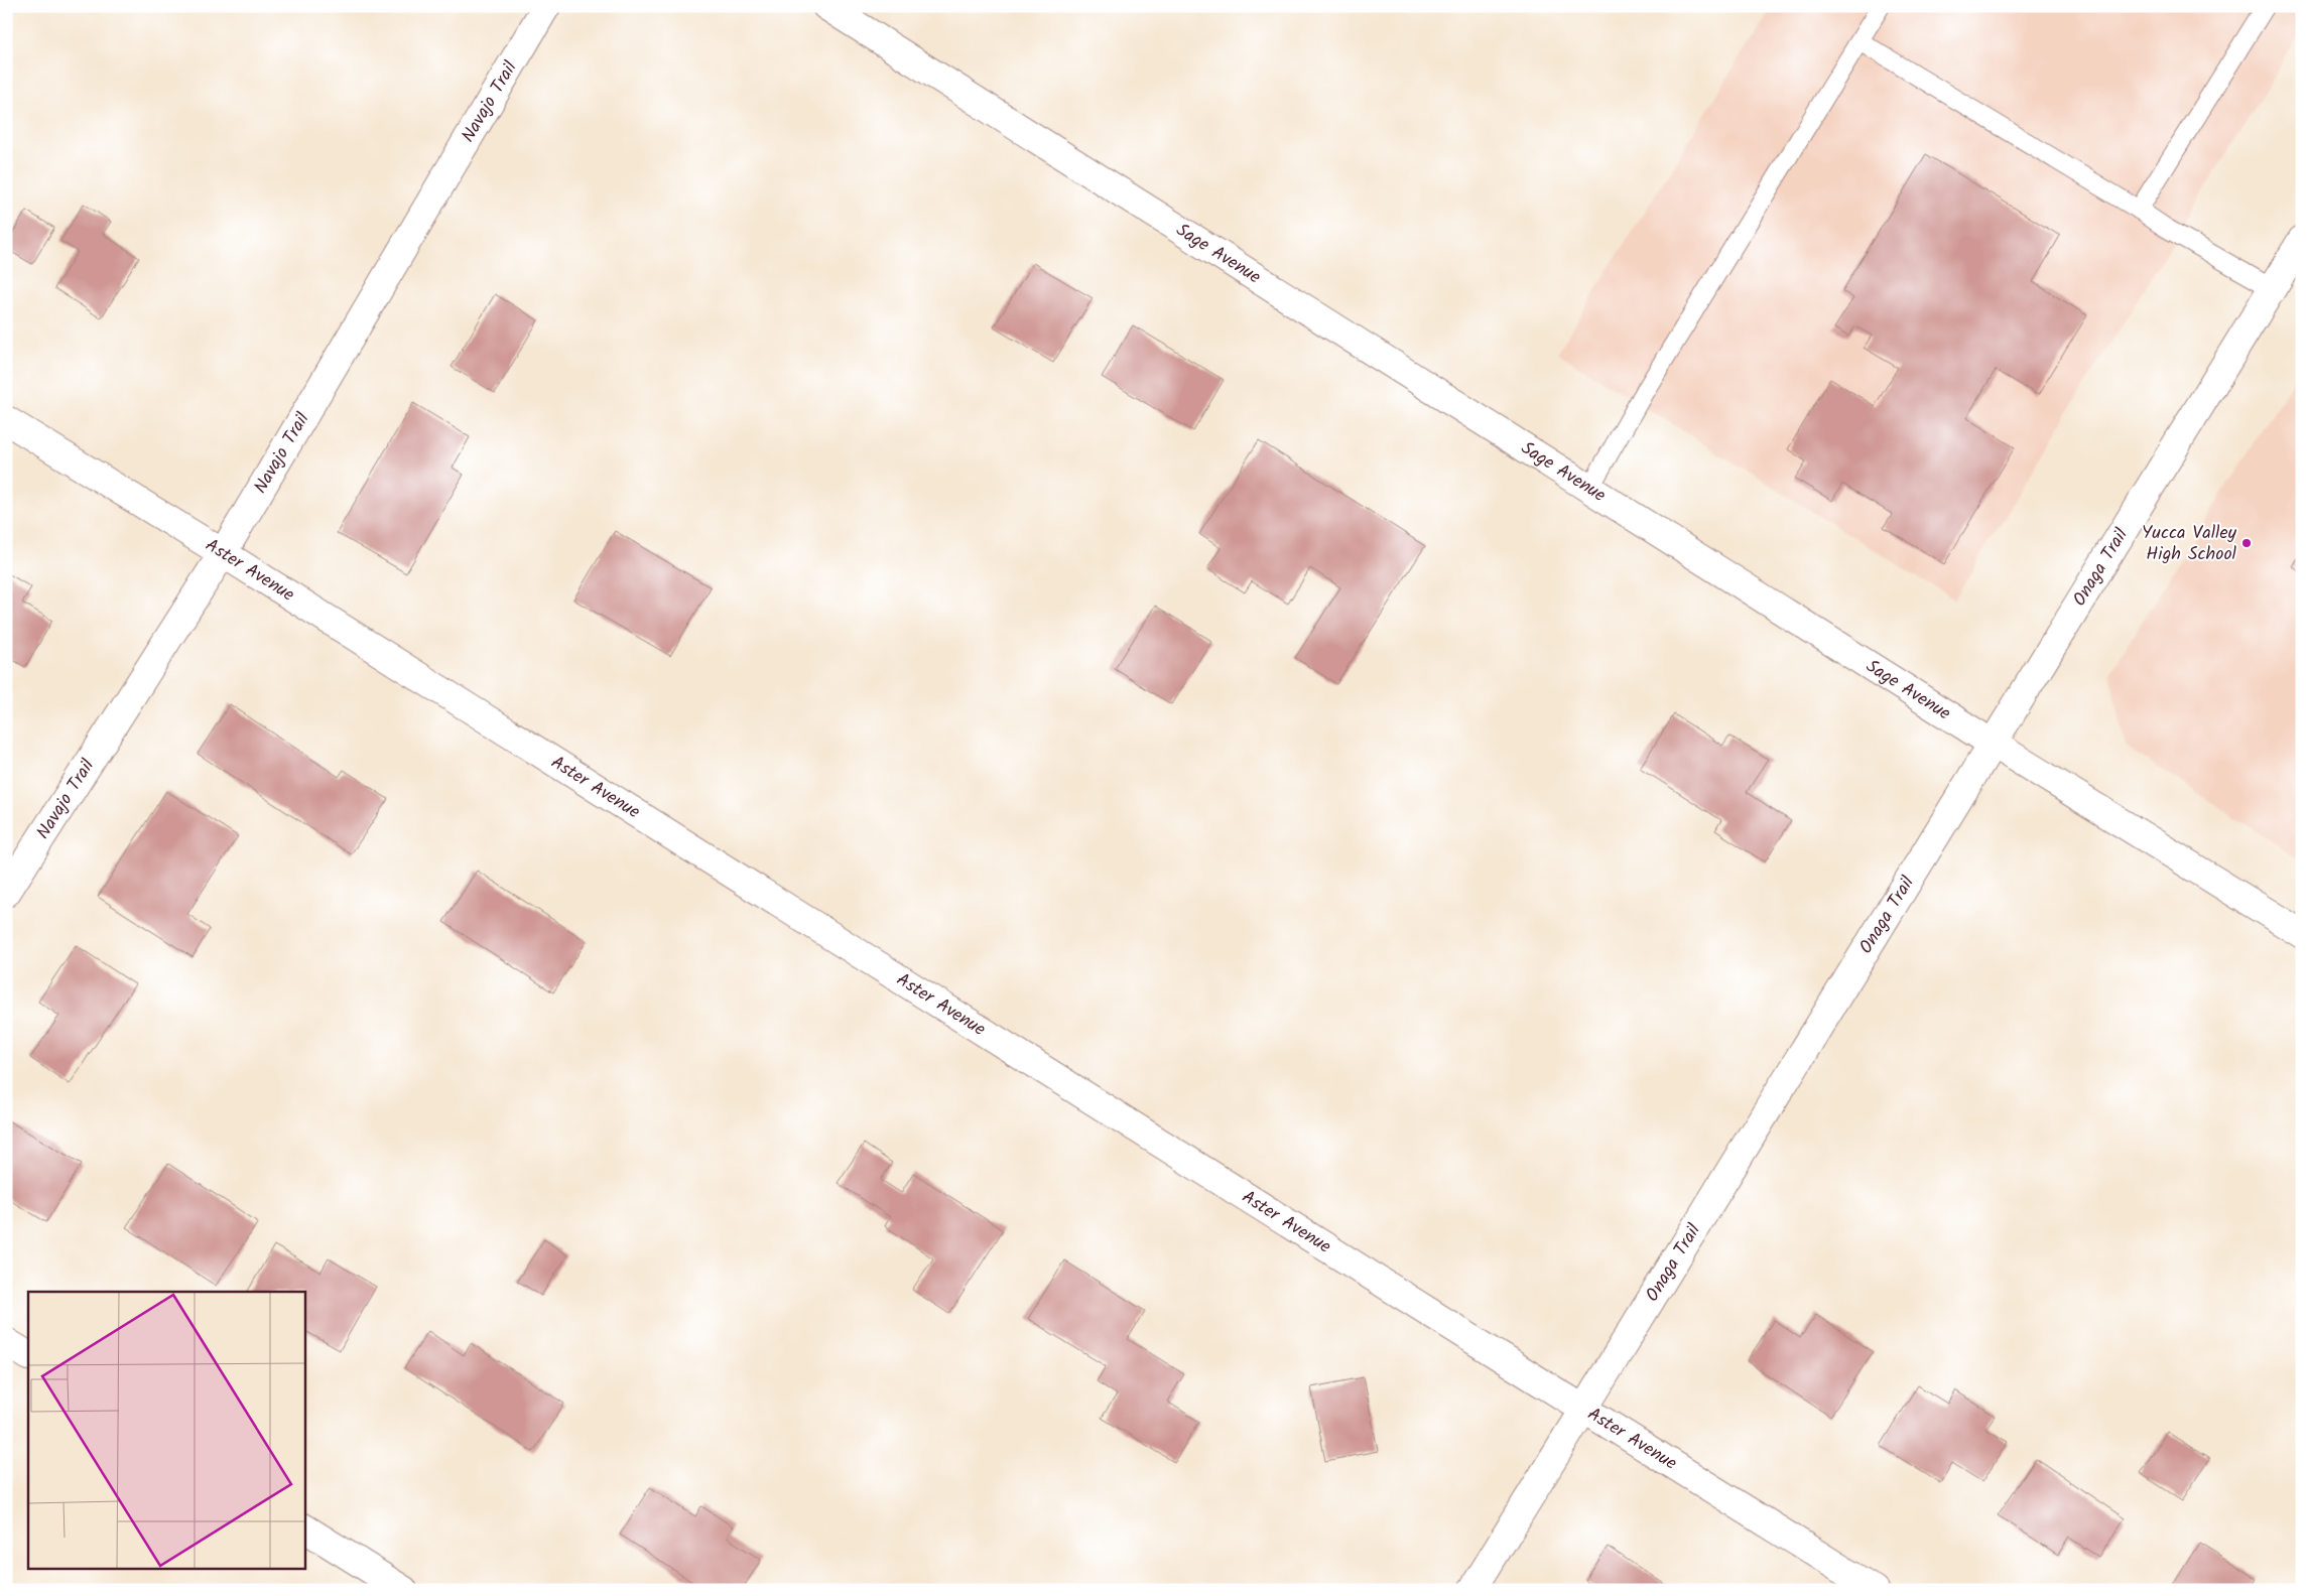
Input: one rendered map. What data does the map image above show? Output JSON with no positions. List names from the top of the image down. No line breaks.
{"streets":{"street":["Navajo Trail","Sage Avenue","Onaga Trail","Aster Avenue"]},"crossings":[["Navajo Trail","Aster Avenue"],["Sage Avenue","Onaga Trail"],["Onaga Trail","Aster Avenue"]],"places":["Yucca Valley High School"]}
